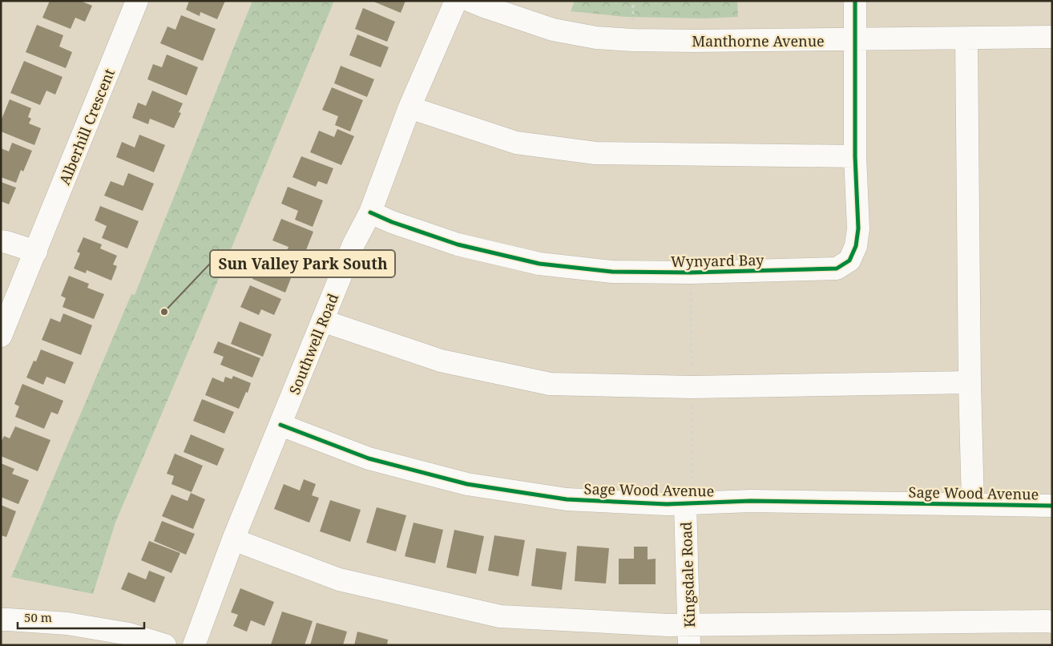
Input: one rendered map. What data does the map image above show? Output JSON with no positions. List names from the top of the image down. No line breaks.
{"streets":{"street":["Manthorne Avenue","Alberhill Crescent","Wynyard Bay","Southwell Road","Sage Wood Avenue","Kingsdale Road"]},"crossings":[["Manthorne Avenue","Wynyard Bay"],["Wynyard Bay","Southwell Road"],["Southwell Road","Sage Wood Avenue"],["Sage Wood Avenue","Kingsdale Road"]],"places":["Sun Valley Park South"],"scale_bar":"50 m"}
